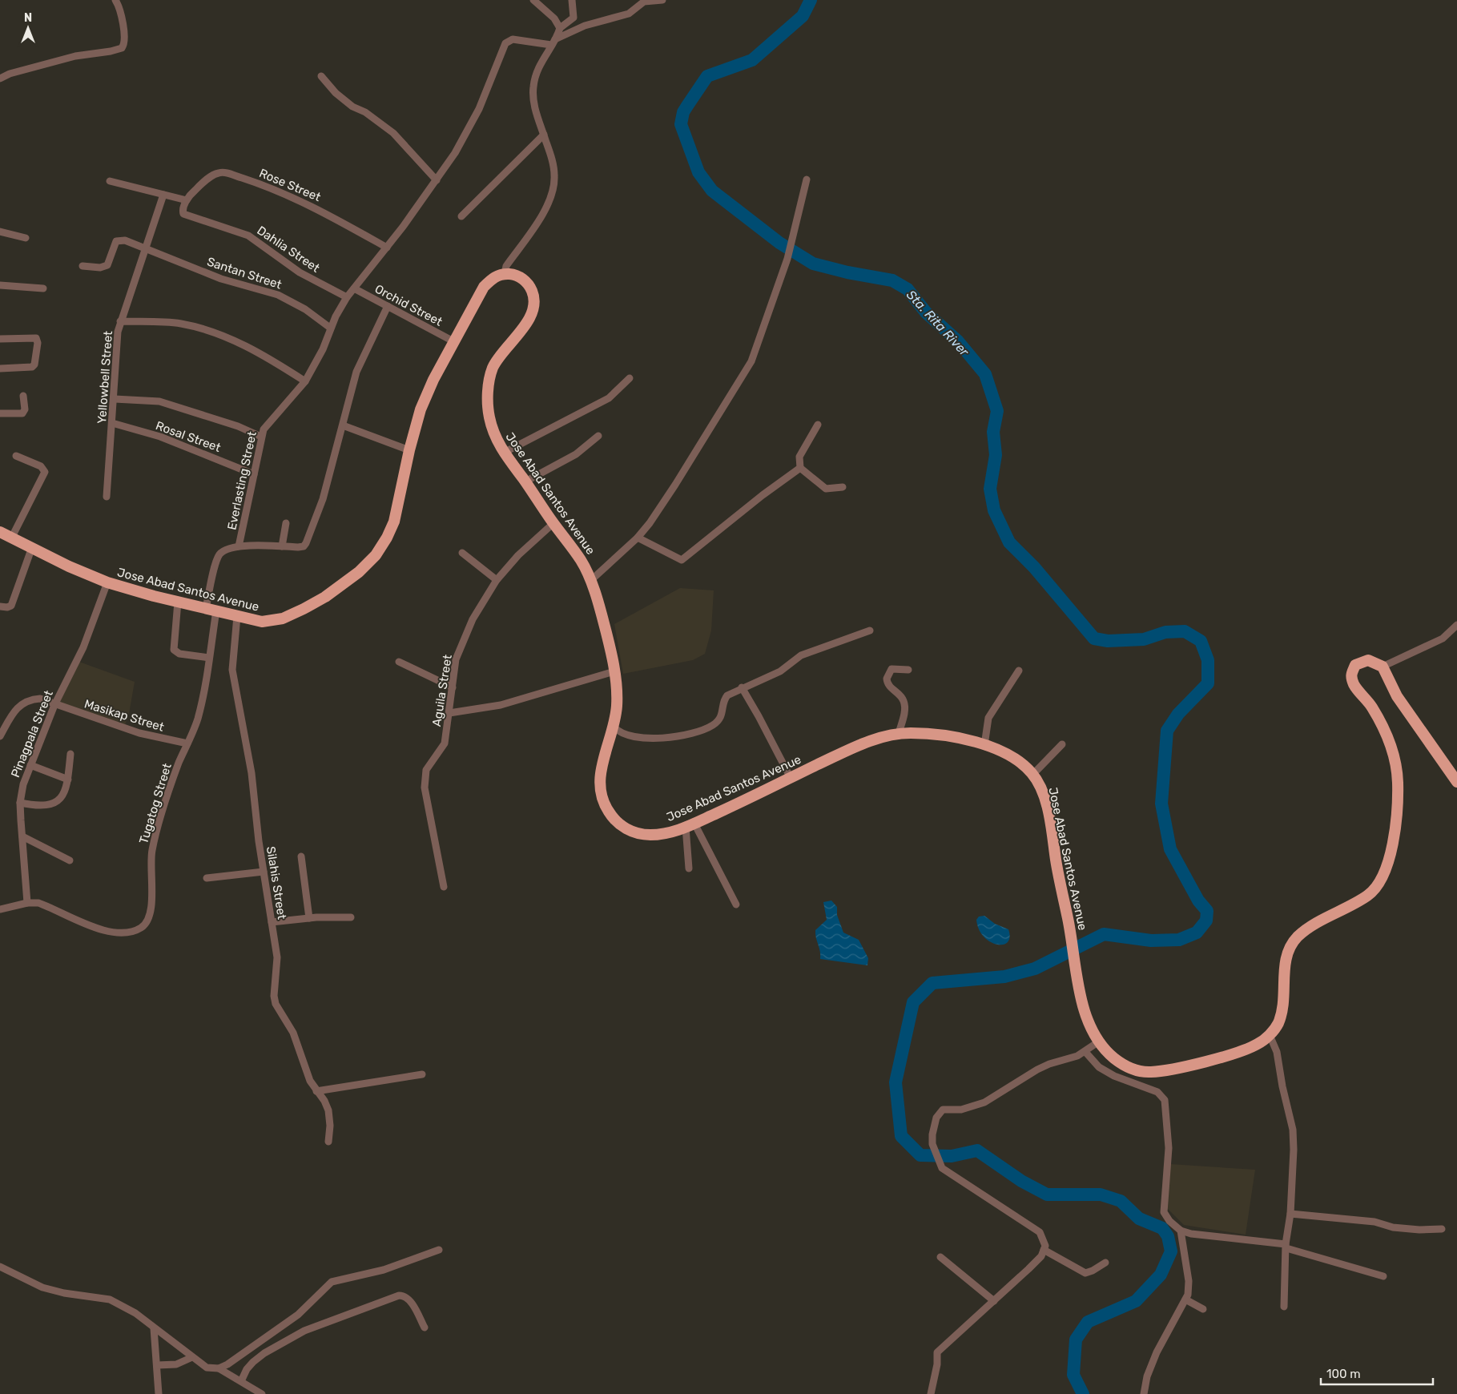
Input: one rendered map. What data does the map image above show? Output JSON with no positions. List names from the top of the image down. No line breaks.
{"streets":{"highway":["Jose Abad Santos Avenue"],"street":["Rose Street","Dahlia Street","Santan Street","Orchid Street","Yellowbell Street","Rosal Street","Everlasting Street","Aguila Street","Masikap Street","Pinagpala Street","Tugatog Street","Silahis Street"]},"crossings":[["Rose Street","Dahlia Street"],["Rose Street","Everlasting Street"],["Dahlia Street","Everlasting Street"],["Santan Street","Yellowbell Street"],["Santan Street","Everlasting Street"],["Orchid Street","Everlasting Street"],["Orchid Street","Jose Abad Santos Avenue"],["Yellowbell Street","Rosal Street"],["Rosal Street","Everlasting Street"],["Everlasting Street","Jose Abad Santos Avenue"],["Everlasting Street","Tugatog Street"],["Jose Abad Santos Avenue","Aguila Street"],["Jose Abad Santos Avenue","Pinagpala Street"],["Jose Abad Santos Avenue","Tugatog Street"],["Jose Abad Santos Avenue","Silahis Street"],["Masikap Street","Pinagpala Street"],["Masikap Street","Tugatog Street"],["Pinagpala Street","Tugatog Street"]],"water":["Sta. Rita River"],"scale_bar":"100 m","north":"top"}
